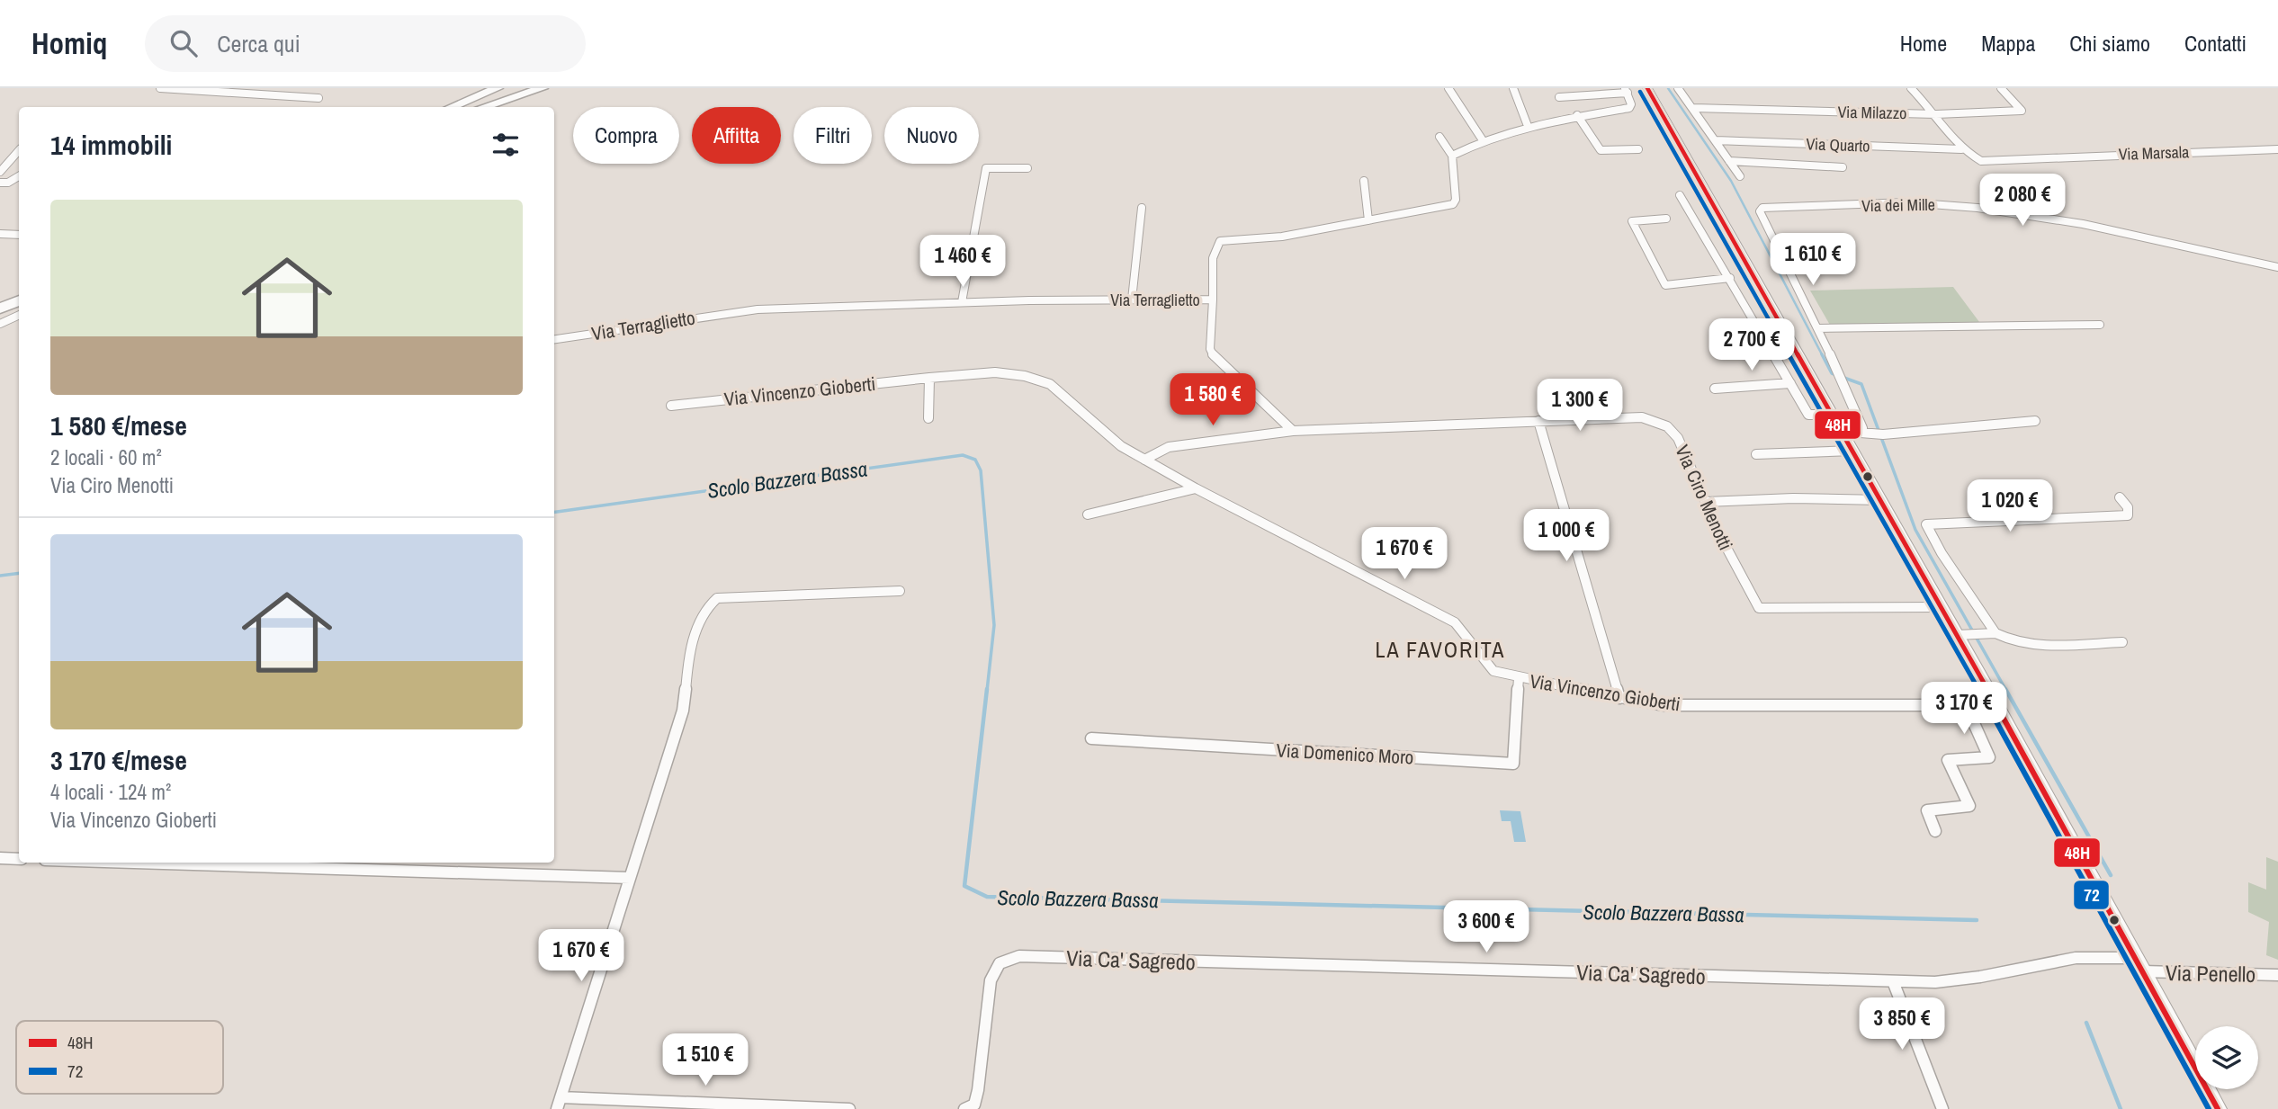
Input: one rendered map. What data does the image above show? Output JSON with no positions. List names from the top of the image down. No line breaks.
{"streets":{"street":["Via Milazzo","Via Quarto","Via Marsala","Via dei Mille","Via Terraglietto","Via Vincenzo Gioberti","Via Ciro Menotti","Via Domenico Moro","Via Ca' Sagredo","Via Penello"]},"crossings":[["Via Quarto","Via Marsala"],["Via Vincenzo Gioberti","Via Ciro Menotti"],["Via Vincenzo Gioberti","Via Domenico Moro"],["Via Ca' Sagredo","Via Penello"]],"districts":["LA FAVORITA"],"water":["Scolo Bazzera Bassa"],"lines":["transit line 48H","transit line 72"],"legend":["48H","72"],"page":{"header":"Homiq","search":"Cerca qui","nav":["Home","Mappa","Chi siamo","Contatti"],"chip":["Compra","Affitta","Filtri","Nuovo"],"heading":"14 immobili","price":["2 080 €","1 610 €","1 460 €","2 700 €","1 580 €","1 300 €","1 020 €","1 000 €","1 670 €","3 170 €","3 600 €","1 670 €","3 850 €","1 510 €"],"list":[{"name":"1 580 €/mese","note":"2 locali · 60 m² · Via Ciro Menotti"},{"name":"3 170 €/mese","note":"4 locali · 124 m² · Via Vincenzo Gioberti"}]}}
